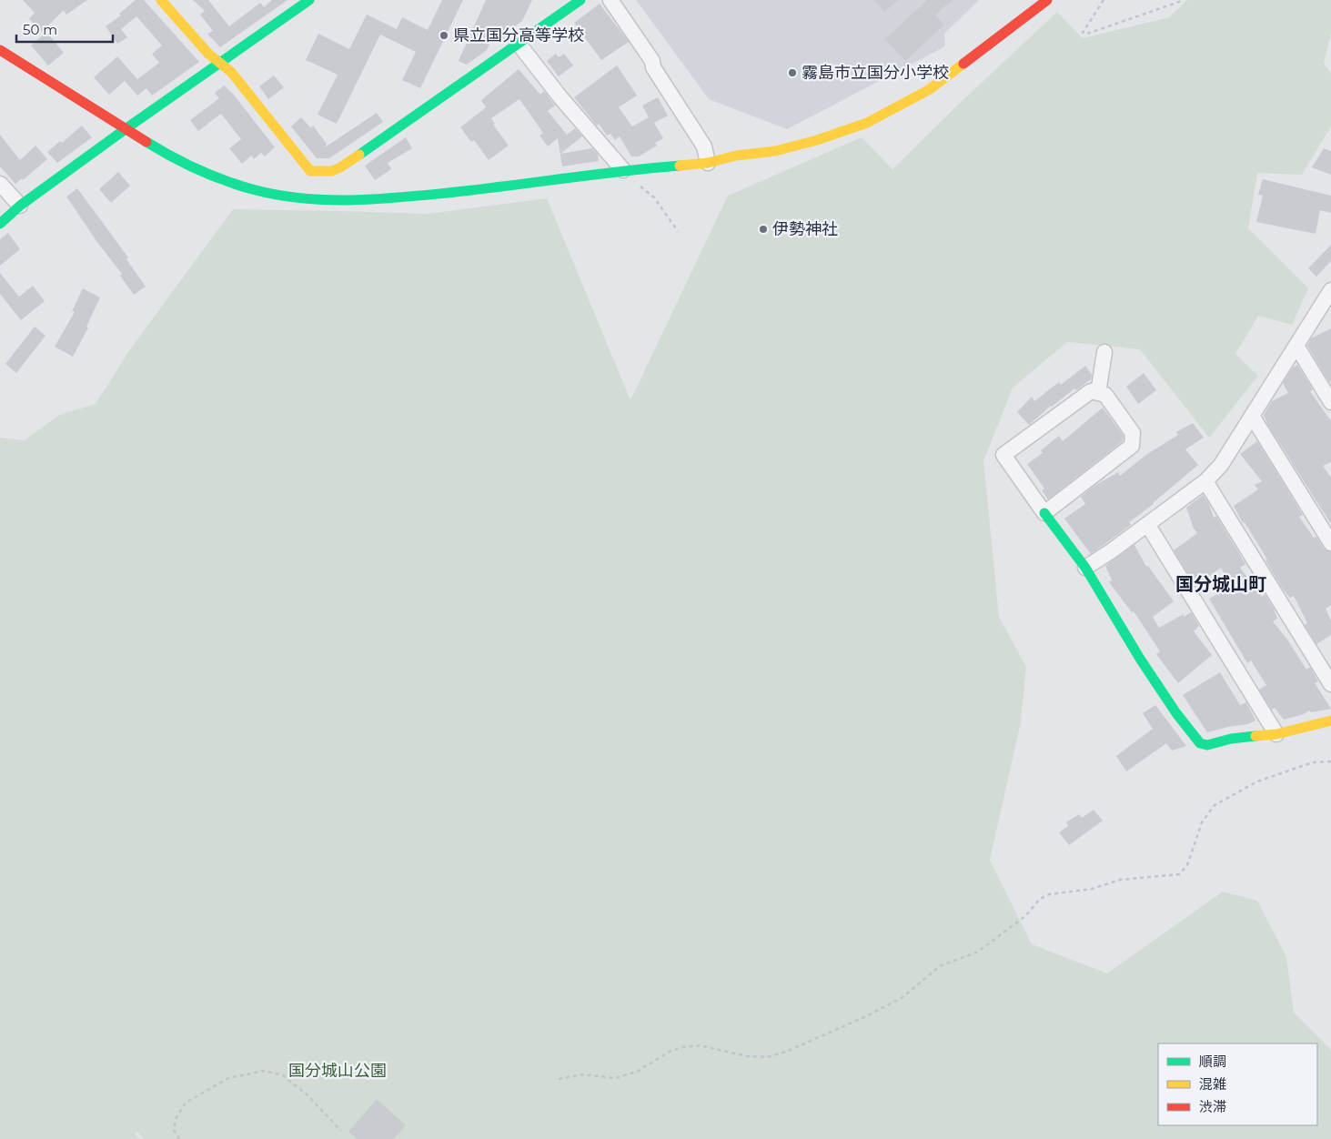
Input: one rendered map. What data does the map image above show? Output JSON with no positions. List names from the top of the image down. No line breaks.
{"districts":["国分城山町"],"parks":["国分城山公園"],"places":["県立国分高等学校","霧島市立国分小学校","伊勢神社"],"legend":["順調","混雑","渋滞"],"scale_bar":"50 m"}
